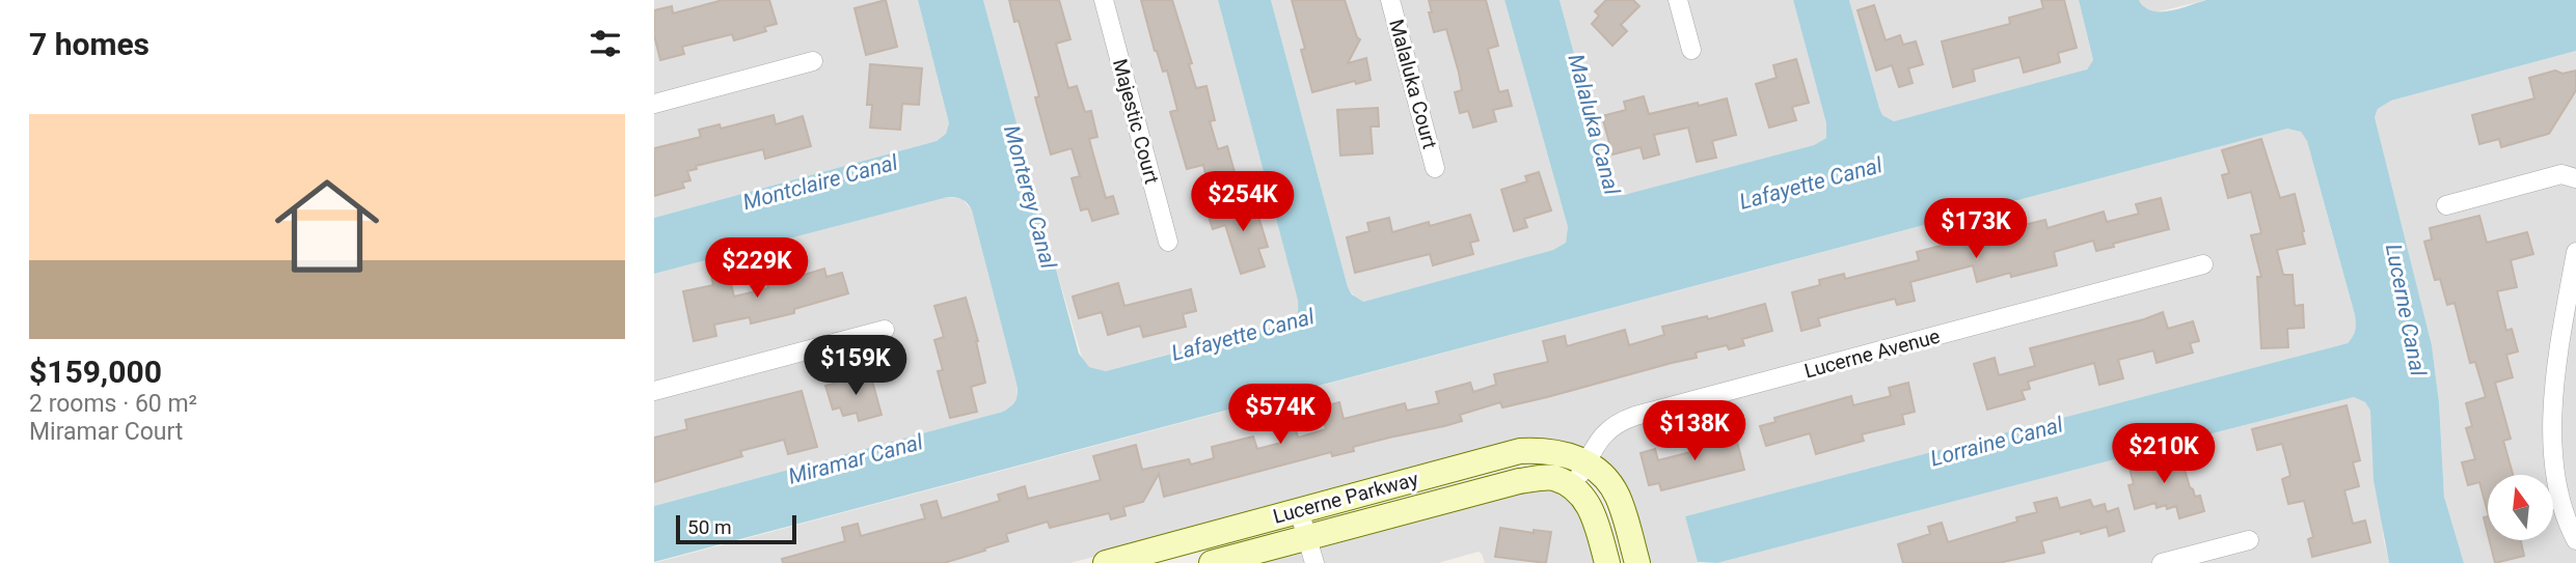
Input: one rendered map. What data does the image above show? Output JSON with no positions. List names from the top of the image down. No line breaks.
{"streets":{"street":["Malaluka Court","Majestic Court","Lucerne Avenue","Lucerne Parkway"]},"crossings":[["Lucerne Avenue","Lucerne Parkway"]],"water":["Malaluka Canal","Montclaire Canal","Lafayette Canal","Monterey Canal","Lucerne Canal","Lorraine Canal","Miramar Canal"],"scale_bar":"50 m","north":"top","page":{"heading":"7 homes","list":[{"name":"$159,000","note":"2 rooms · 60 m² · Miramar Court"}],"price":["$254K","$173K","$229K","$159K","$574K","$138K","$210K"],"scale":"50 m"}}
